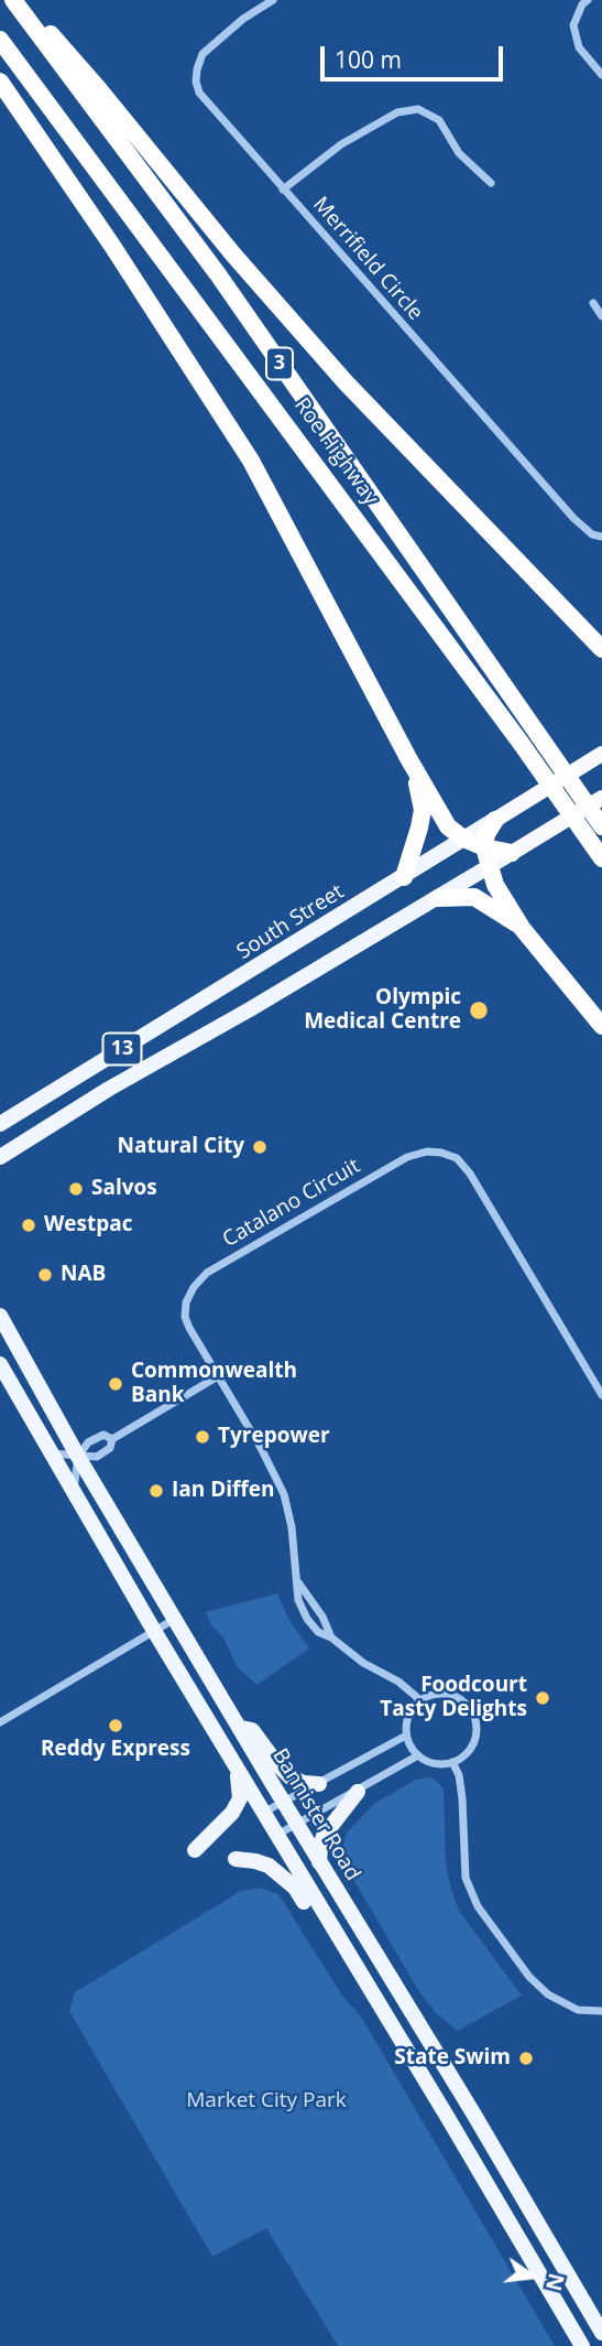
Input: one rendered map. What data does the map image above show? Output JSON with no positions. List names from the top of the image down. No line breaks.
{"streets":{"highway":["3","Roe Highway","South Street","13"],"main road":["Bannister Road"],"street":["Merrifield Circle","Catalano Circuit"]},"parks":["Market City Park"],"places":["Olympic Medical Centre","Natural City","Salvos","Westpac","NAB","Commonwealth Bank","Tyrepower","Ian Diffen","Foodcourt Tasty Delights","Reddy Express","State Swim"],"scale_bar":"100 m","north":"right"}
